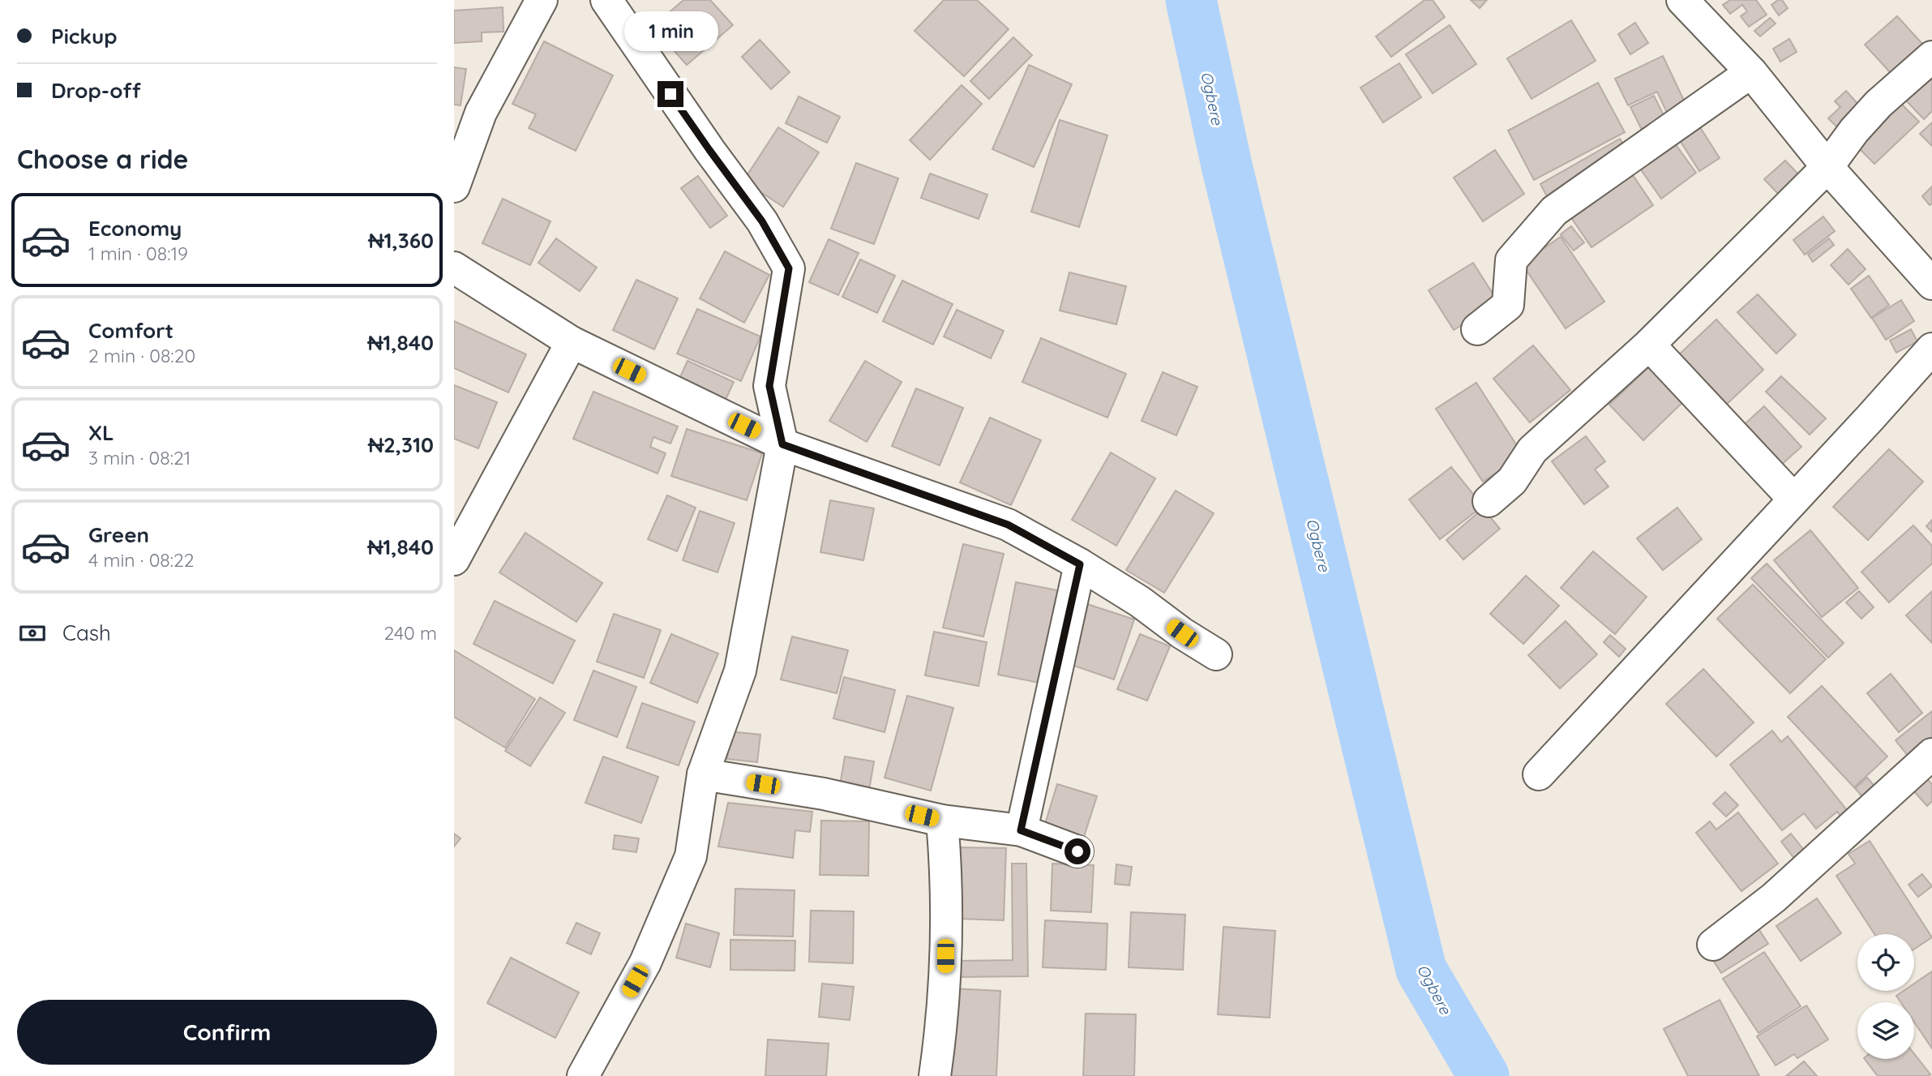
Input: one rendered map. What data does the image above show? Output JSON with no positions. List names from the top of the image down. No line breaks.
{"water":["Ogbere"],"page":{"banner":["Pickup","Drop-off"],"bubble":"1 min","heading":"Choose a ride","list":[{"name":"Economy","note":"1 min · 08:19","value":"₦1,360"},{"name":"Comfort","note":"2 min · 08:20","value":"₦1,840"},{"name":"XL","note":"3 min · 08:21","value":"₦2,310"},{"name":"Green","note":"4 min · 08:22","value":"₦1,840"}],"pay":["Cash","240 m"],"buttons":"Confirm"}}
